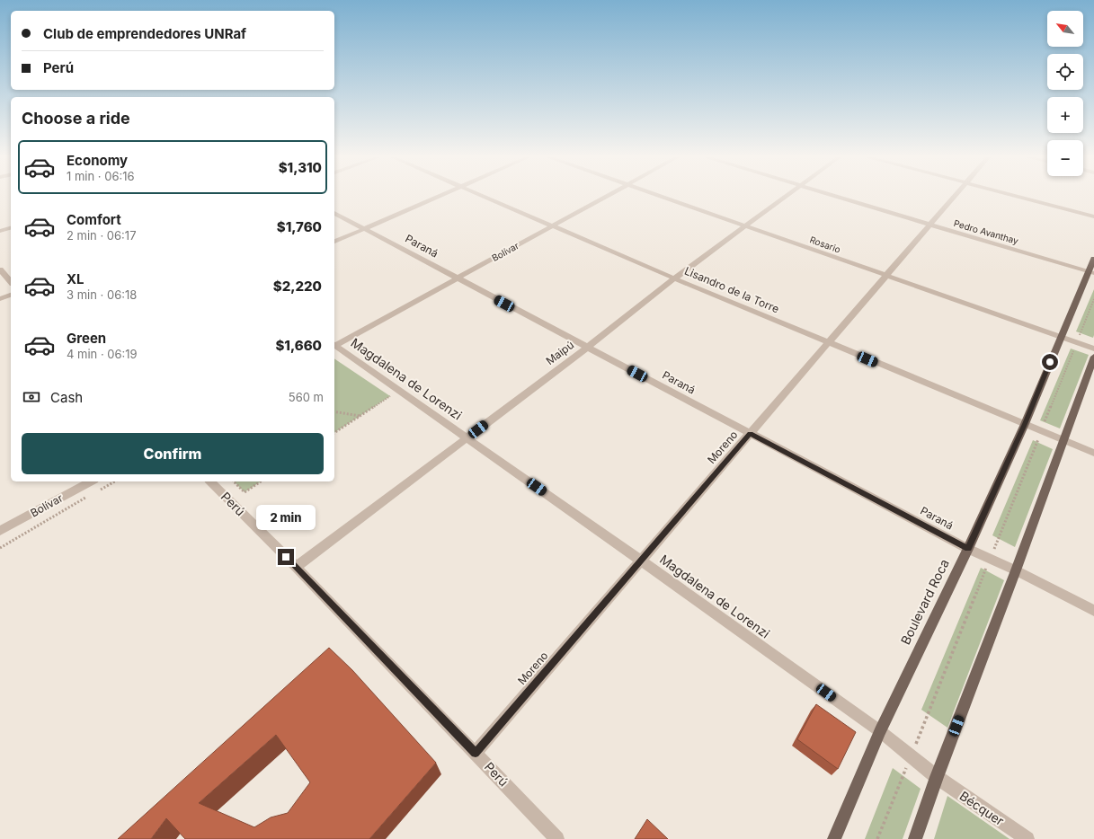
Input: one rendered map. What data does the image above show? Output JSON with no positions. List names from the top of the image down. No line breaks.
{"streets":{"main road":["Boulevard Roca"],"street":["Pedro Avanthay","Rosario","Paraná","Bolívar","Lisandro de la Torre","Maipú","Magdalena de Lorenzi","Moreno","Perú","Bécquer"]},"crossings":[["Pedro Avanthay","Moreno"],["Pedro Avanthay","Boulevard Roca"],["Rosario","Maipú"],["Rosario","Moreno"],["Rosario","Boulevard Roca"],["Paraná","Bolívar"],["Paraná","Maipú"],["Paraná","Moreno"],["Paraná","Boulevard Roca"],["Bolívar","Lisandro de la Torre"],["Lisandro de la Torre","Maipú"],["Lisandro de la Torre","Moreno"],["Lisandro de la Torre","Boulevard Roca"],["Maipú","Magdalena de Lorenzi"],["Maipú","Perú"],["Magdalena de Lorenzi","Moreno"],["Magdalena de Lorenzi","Boulevard Roca"],["Magdalena de Lorenzi","Bécquer"],["Moreno","Perú"]],"north":"top left","page":{"map_buttons":["+","−"],"banner":["Club de emprendedores UNRaf","Perú"],"heading":"Choose a ride","list":[{"name":"Economy","note":"1 min · 06:16","value":"$1,310"},{"name":"Comfort","note":"2 min · 06:17","value":"$1,760"},{"name":"XL","note":"3 min · 06:18","value":"$2,220"},{"name":"Green","note":"4 min · 06:19","value":"$1,660"}],"pay":["Cash","560 m"],"buttons":"Confirm","bubble":"2 min"}}
